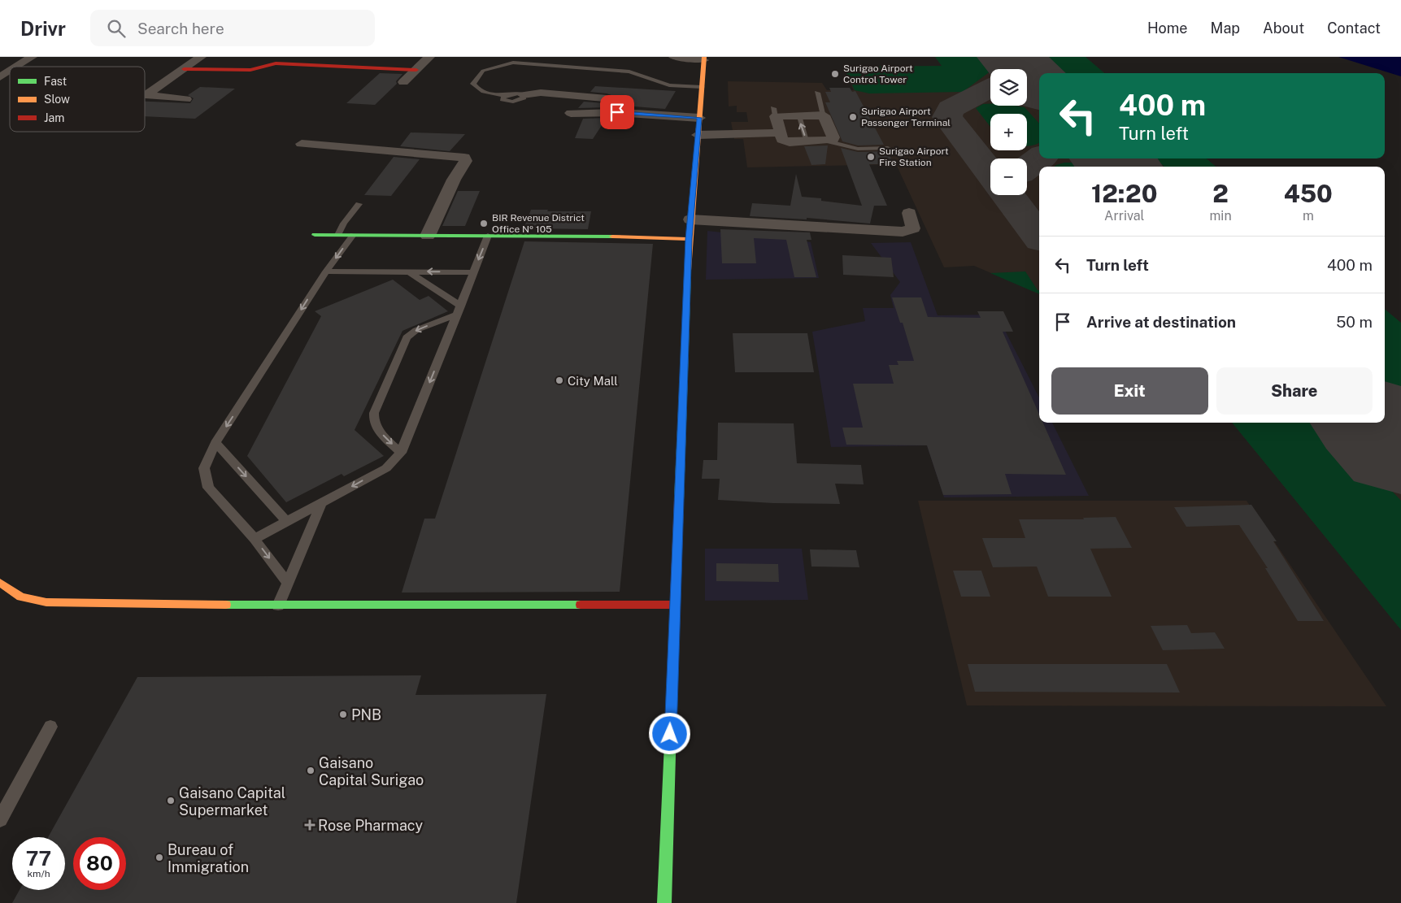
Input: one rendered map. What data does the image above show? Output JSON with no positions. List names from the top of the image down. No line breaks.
{"places":{"other":["Surigao Airport Control Tower","Surigao Airport Passenger Terminal","Surigao Airport Fire Station","BIR Revenue District Office № 105","City Mall","PNB","Gaisano Capital Surigao","Gaisano Capital Supermarket","Bureau of Immigration"],"health":["Rose Pharmacy"]},"legend":["Fast","Slow","Jam"],"page":{"header":"Drivr","search":"Search here","nav":["Home","Map","About","Contact"],"map_buttons":["+","−"],"turn":["400 m","Turn left"],"eta":["12:20","Arrival","2","min","450","m"],"list":[{"name":"Turn left","value":"400 m"},{"name":"Arrive at destination","value":"50 m"}],"buttons":["Exit","Share"],"speed":"77 km/h","limit":"80"}}
